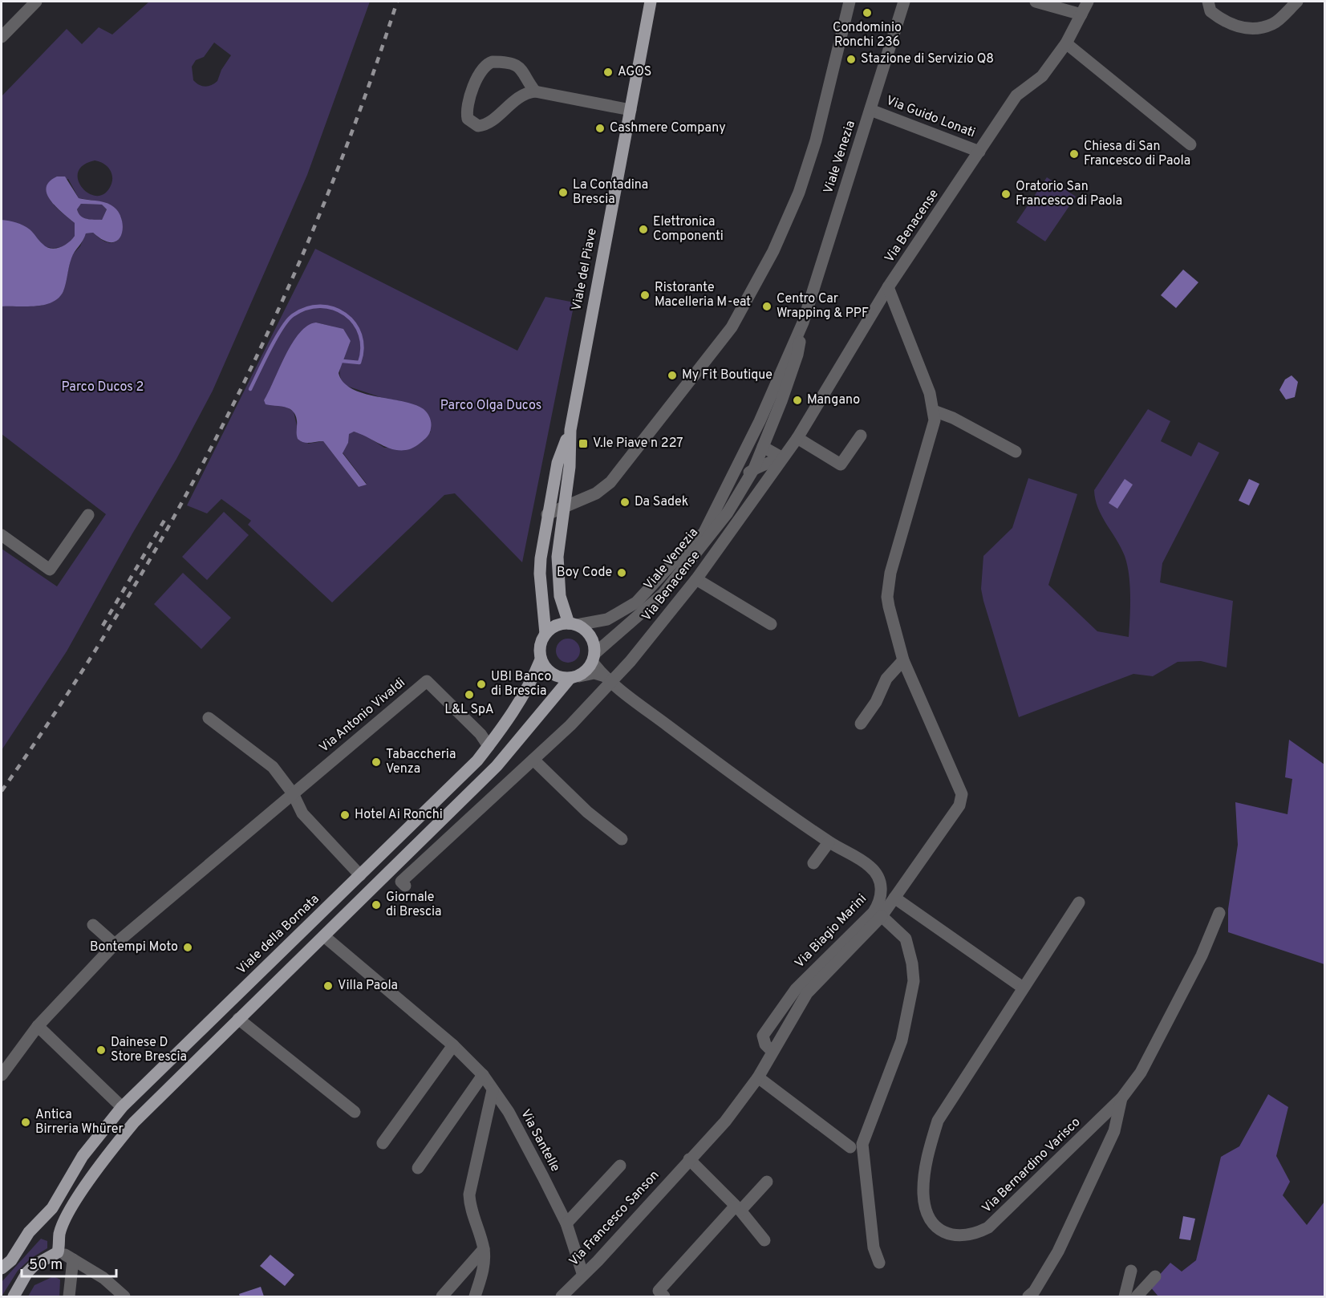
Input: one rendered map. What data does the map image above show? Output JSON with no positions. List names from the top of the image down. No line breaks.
{"streets":{"main road":["Viale del Piave","Viale della Bornata"],"street":["Via Guido Lonati","Viale Venezia","Via Benacense","Via Antonio Vivaldi","Via Biagio Marini","Via Santelle","Via Bernardino Varisco","Via Francesco Sanson"]},"crossings":[["Via Guido Lonati","Viale Venezia"],["Via Guido Lonati","Via Benacense"],["Viale Venezia","Via Benacense"],["Viale Venezia","Viale del Piave"],["Viale Venezia","Via Biagio Marini"],["Viale Venezia","Viale della Bornata"],["Via Benacense","Via Biagio Marini"],["Via Benacense","Via Francesco Sanson"],["Viale del Piave","Via Biagio Marini"],["Viale del Piave","Viale della Bornata"],["Via Antonio Vivaldi","Viale della Bornata"],["Via Biagio Marini","Viale della Bornata"],["Via Biagio Marini","Via Francesco Sanson"],["Via Santelle","Via Francesco Sanson"]],"parks":["Parco Ducos 2","Parco Olga Ducos"],"places":{"other":["Condominio Ronchi 236","Stazione di Servizio Q8","AGOS","Cashmere Company","Chiesa di San Francesco di Paola","La Contadina Brescia","Oratorio San Francesco di Paola","Elettronica Componenti","Ristorante Macelleria M-eat","Centro Car Wrapping & PPF","My Fit Boutique","Mangano","Da Sadek","Boy Code","UBI Banco di Brescia","L&L SpA","Tabaccheria Venza","Hotel Ai Ronchi","Giornale di Brescia","Bontempi Moto","Villa Paola","Dainese D Store Brescia","Antica Birreria Whürer"],"transit":["V.le Piave n 227"]},"scale_bar":"50 m"}
